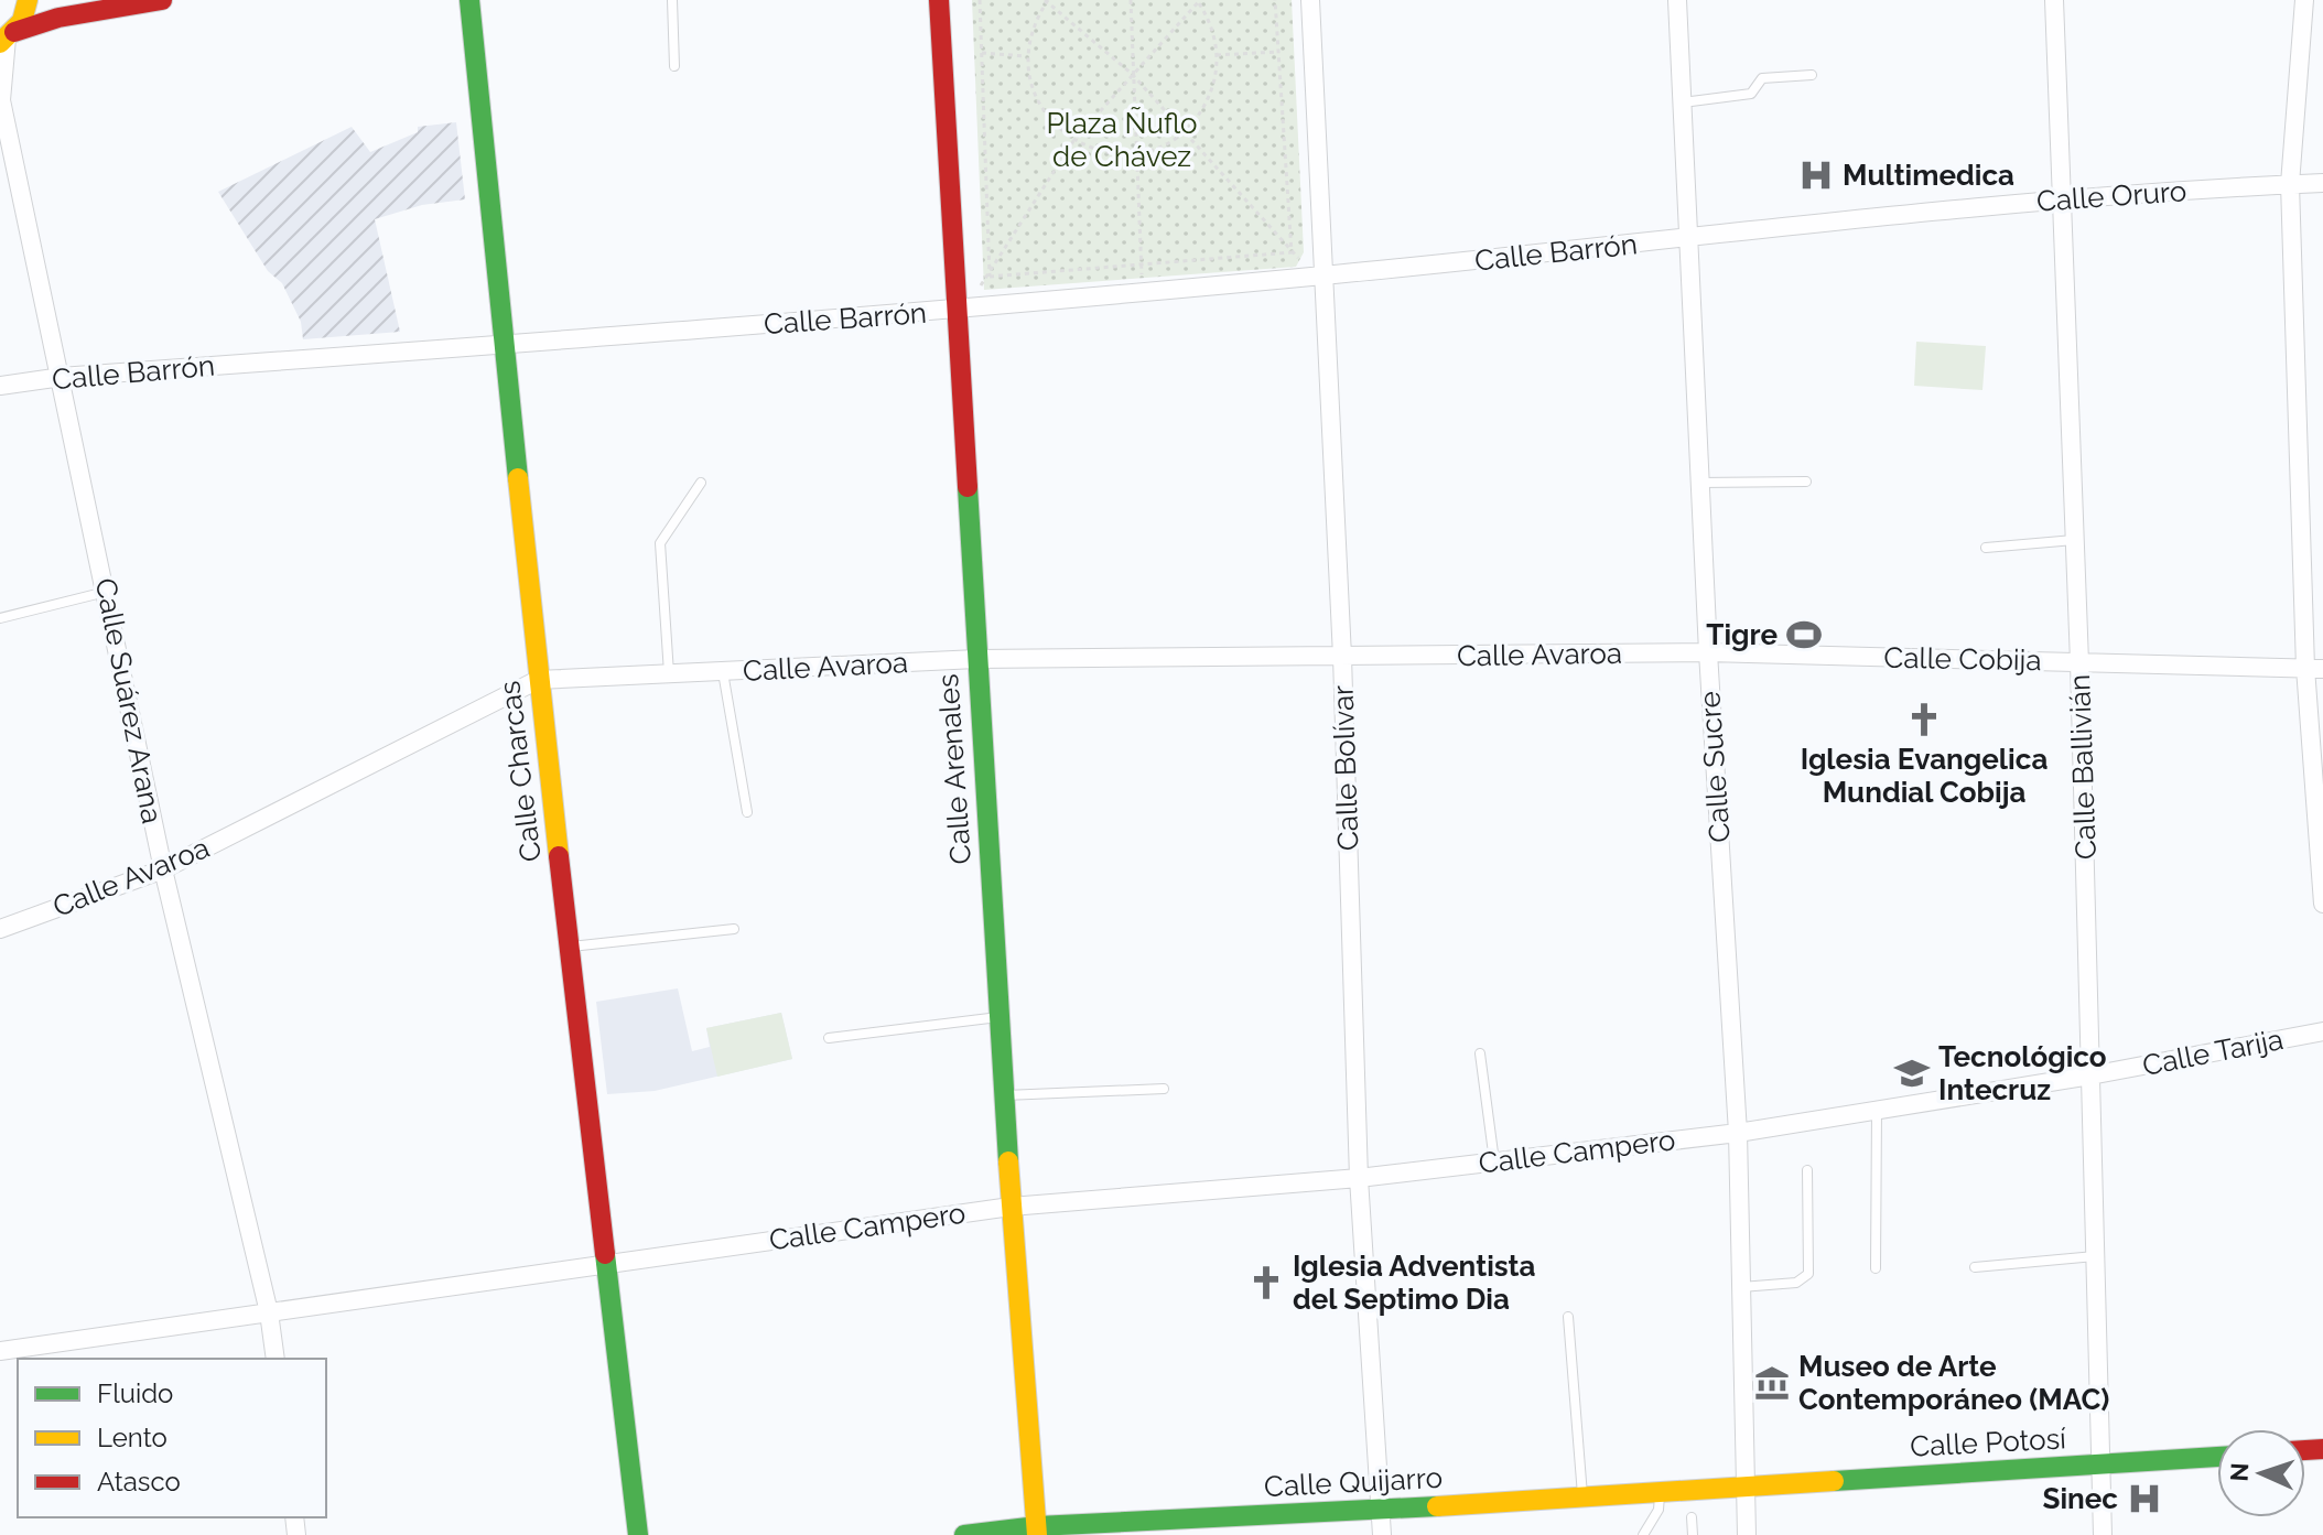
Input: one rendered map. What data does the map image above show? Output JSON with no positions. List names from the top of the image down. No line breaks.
{"streets":{"street":["Calle Oruro","Calle Barrón","Calle Avaroa","Calle Cobija","Calle Suárez Arana","Calle Sucre","Calle Ballivián","Calle Bolívar","Calle Arenales","Calle Charcas","Calle Tarija","Calle Campero","Calle Potosí","Calle Quijarro"]},"crossings":[["Calle Oruro","Calle Barrón"],["Calle Oruro","Calle Sucre"],["Calle Oruro","Calle Ballivián"],["Calle Barrón","Calle Suárez Arana"],["Calle Barrón","Calle Sucre"],["Calle Barrón","Calle Bolívar"],["Calle Barrón","Calle Arenales"],["Calle Barrón","Calle Charcas"],["Calle Avaroa","Calle Cobija"],["Calle Avaroa","Calle Suárez Arana"],["Calle Avaroa","Calle Sucre"],["Calle Avaroa","Calle Bolívar"],["Calle Avaroa","Calle Arenales"],["Calle Avaroa","Calle Charcas"],["Calle Cobija","Calle Sucre"],["Calle Cobija","Calle Ballivián"],["Calle Suárez Arana","Calle Campero"],["Calle Sucre","Calle Tarija"],["Calle Sucre","Calle Campero"],["Calle Sucre","Calle Potosí"],["Calle Sucre","Calle Quijarro"],["Calle Ballivián","Calle Tarija"],["Calle Ballivián","Calle Potosí"],["Calle Bolívar","Calle Campero"],["Calle Bolívar","Calle Quijarro"],["Calle Arenales","Calle Campero"],["Calle Arenales","Calle Quijarro"],["Calle Charcas","Calle Campero"],["Calle Tarija","Calle Campero"],["Calle Potosí","Calle Quijarro"]],"parks":["Plaza Ñuflo de Chávez"],"places":{"hospital":["Multimedica","Sinec"],"sports":["Tigre"],"church":["Iglesia Evangelica Mundial Cobija","Iglesia Adventista del Septimo Dia"],"school or university":["Tecnológico Intecruz"],"museum":["Museo de Arte Contemporáneo (MAC)"]},"legend":["Fluido","Lento","Atasco"],"north":"left"}
